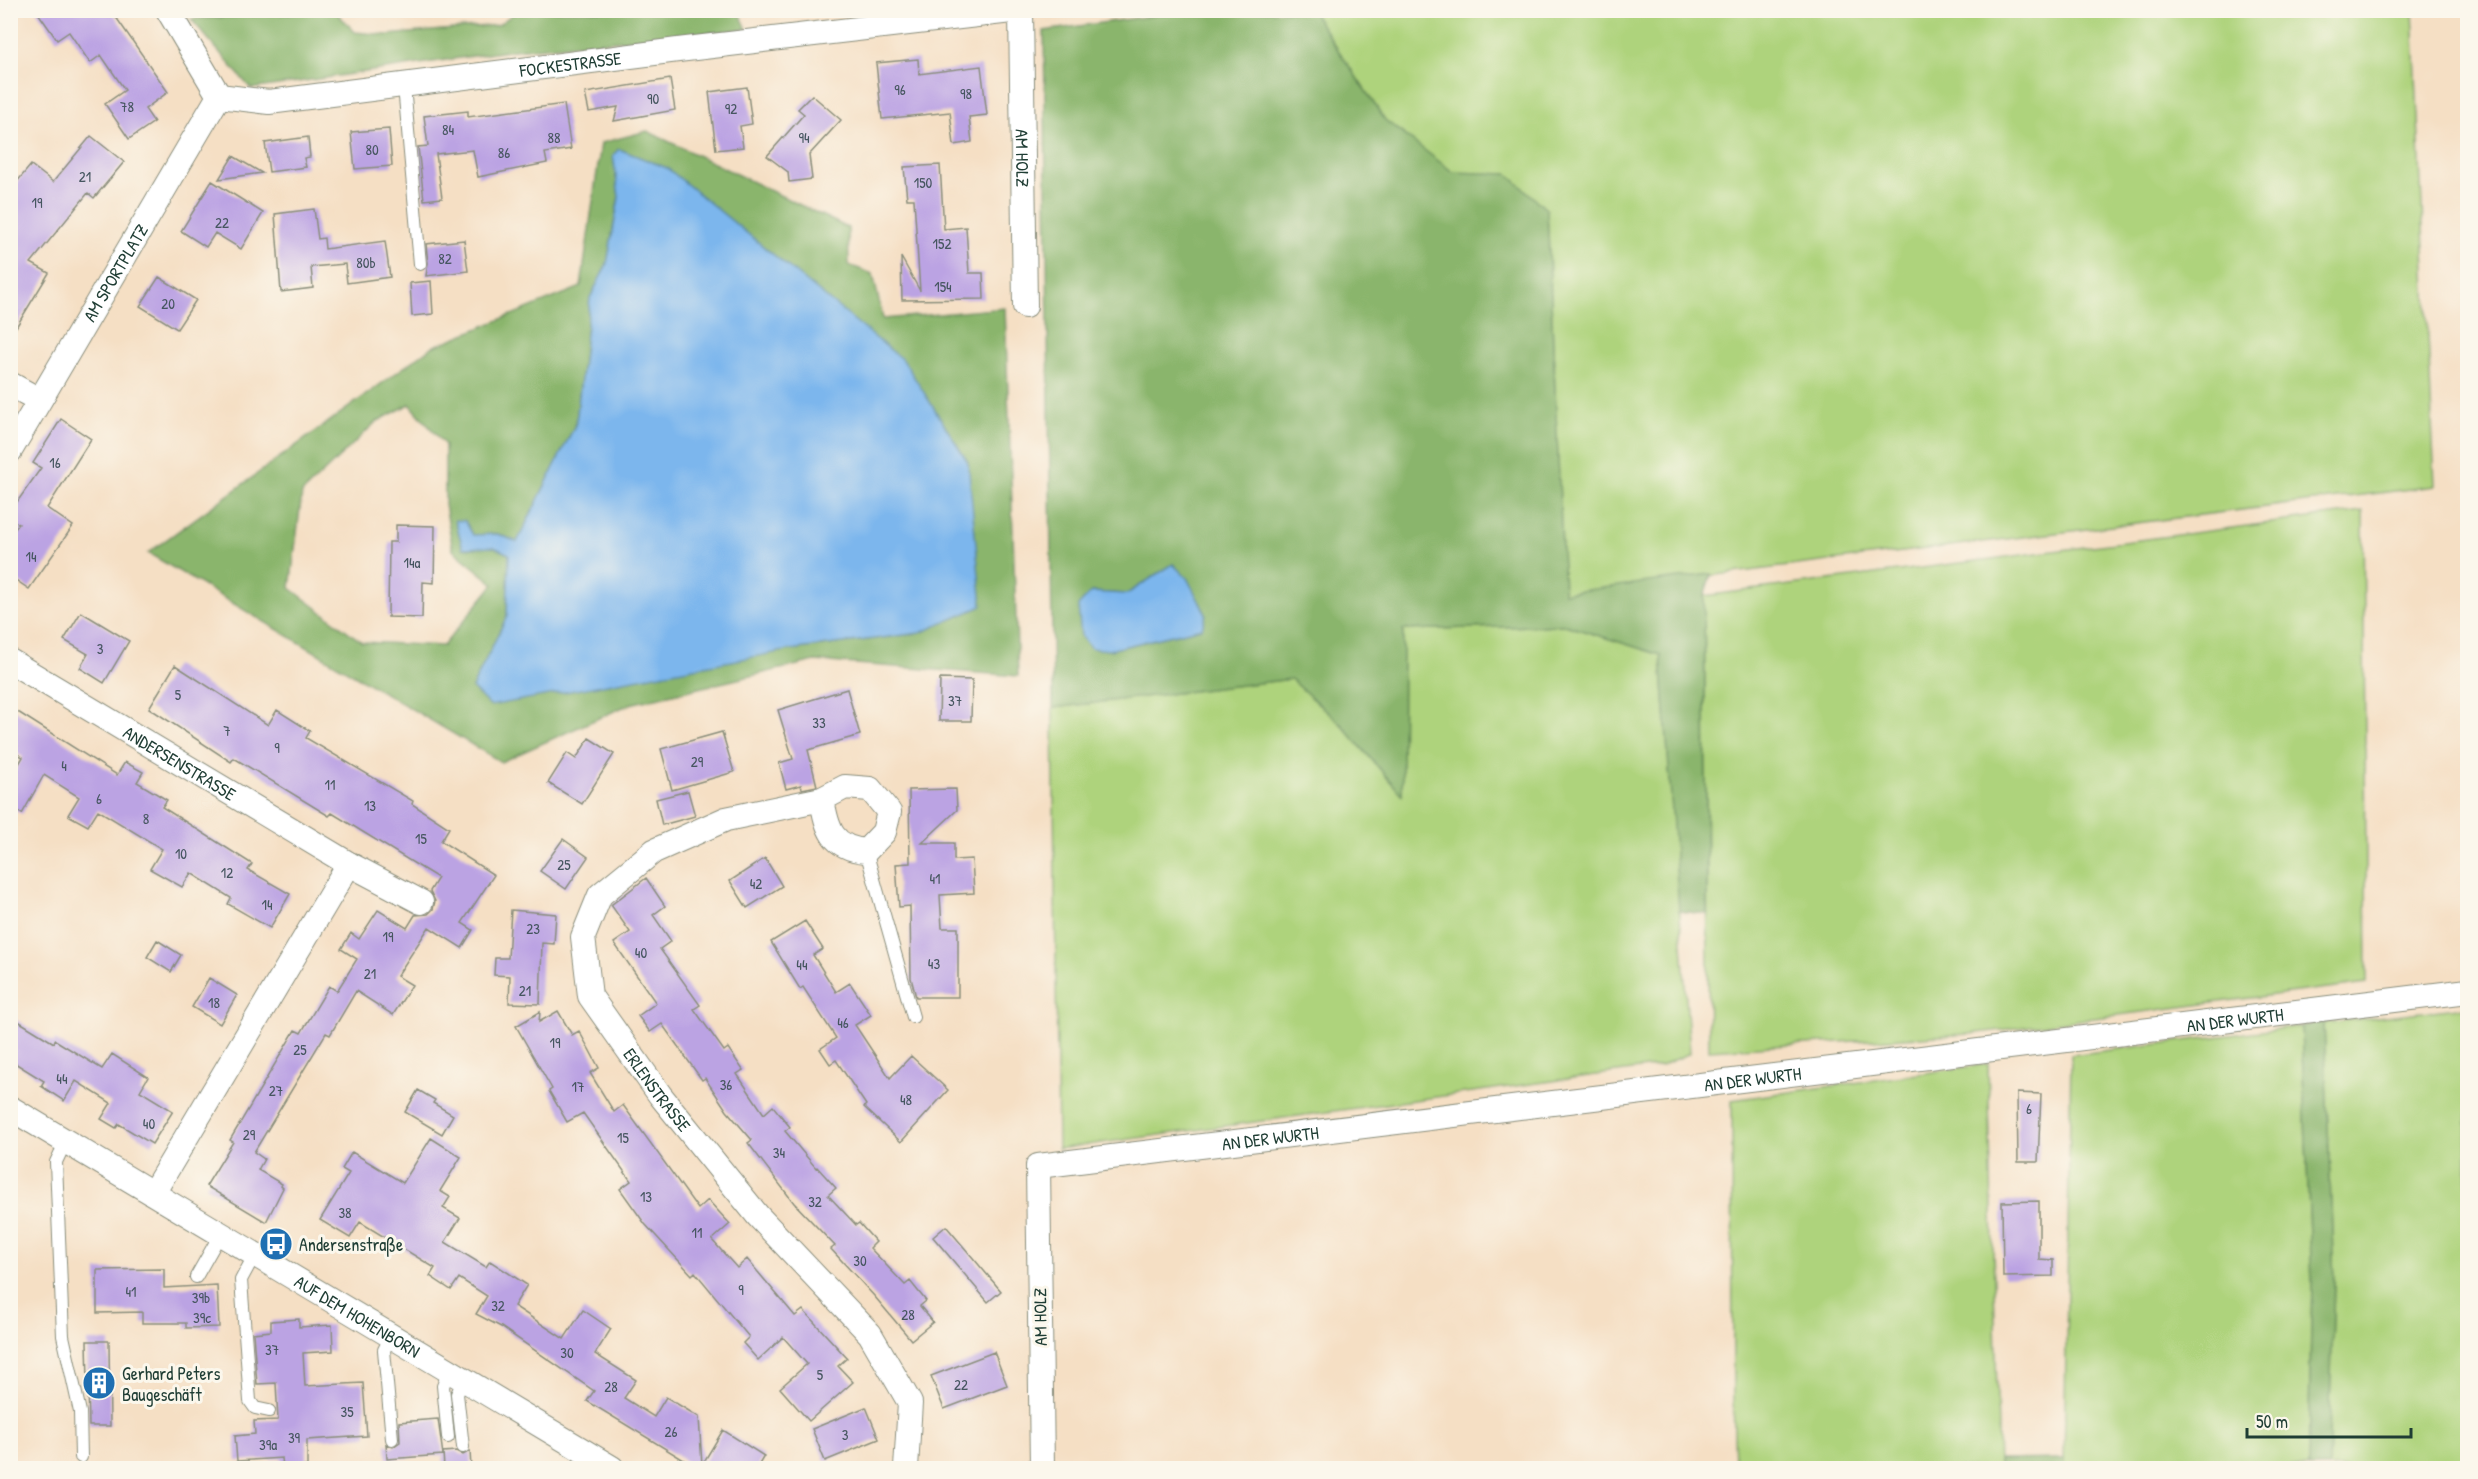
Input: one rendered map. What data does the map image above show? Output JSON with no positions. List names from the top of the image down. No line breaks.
{"streets":{"street":["FOCKESTRASSE","AM HOLZ","AM SPORTPLATZ","ANDERSENSTRASSE","AN DER WURTH","ERLENSTRASSE","AUF DEM HOHENBORN"]},"crossings":[["FOCKESTRASSE","AM HOLZ"],["FOCKESTRASSE","AM SPORTPLATZ"],["AM HOLZ","AN DER WURTH"]],"places":{"bus stop":["Andersenstraße"],"building":["Gerhard Peters Baugeschäft"]},"house_numbers":["96","98","90","78","92","84","88","94","80","86","21","150","19","22","152","82","80b","154","20","16","14","14a","3","5","37","33","7","9","29","4","11","6","13","8","15","10","25","12","41","42","14","23","19","40","43","44","21","21","18","46","19","25","44","36","17","27","48","6","40","29","15","34","13","32","38","11","30","9","41","39b","32","28","39c","37","30","5","22","28","35","26","3","39","39a"],"scale_bar":"50 m"}
